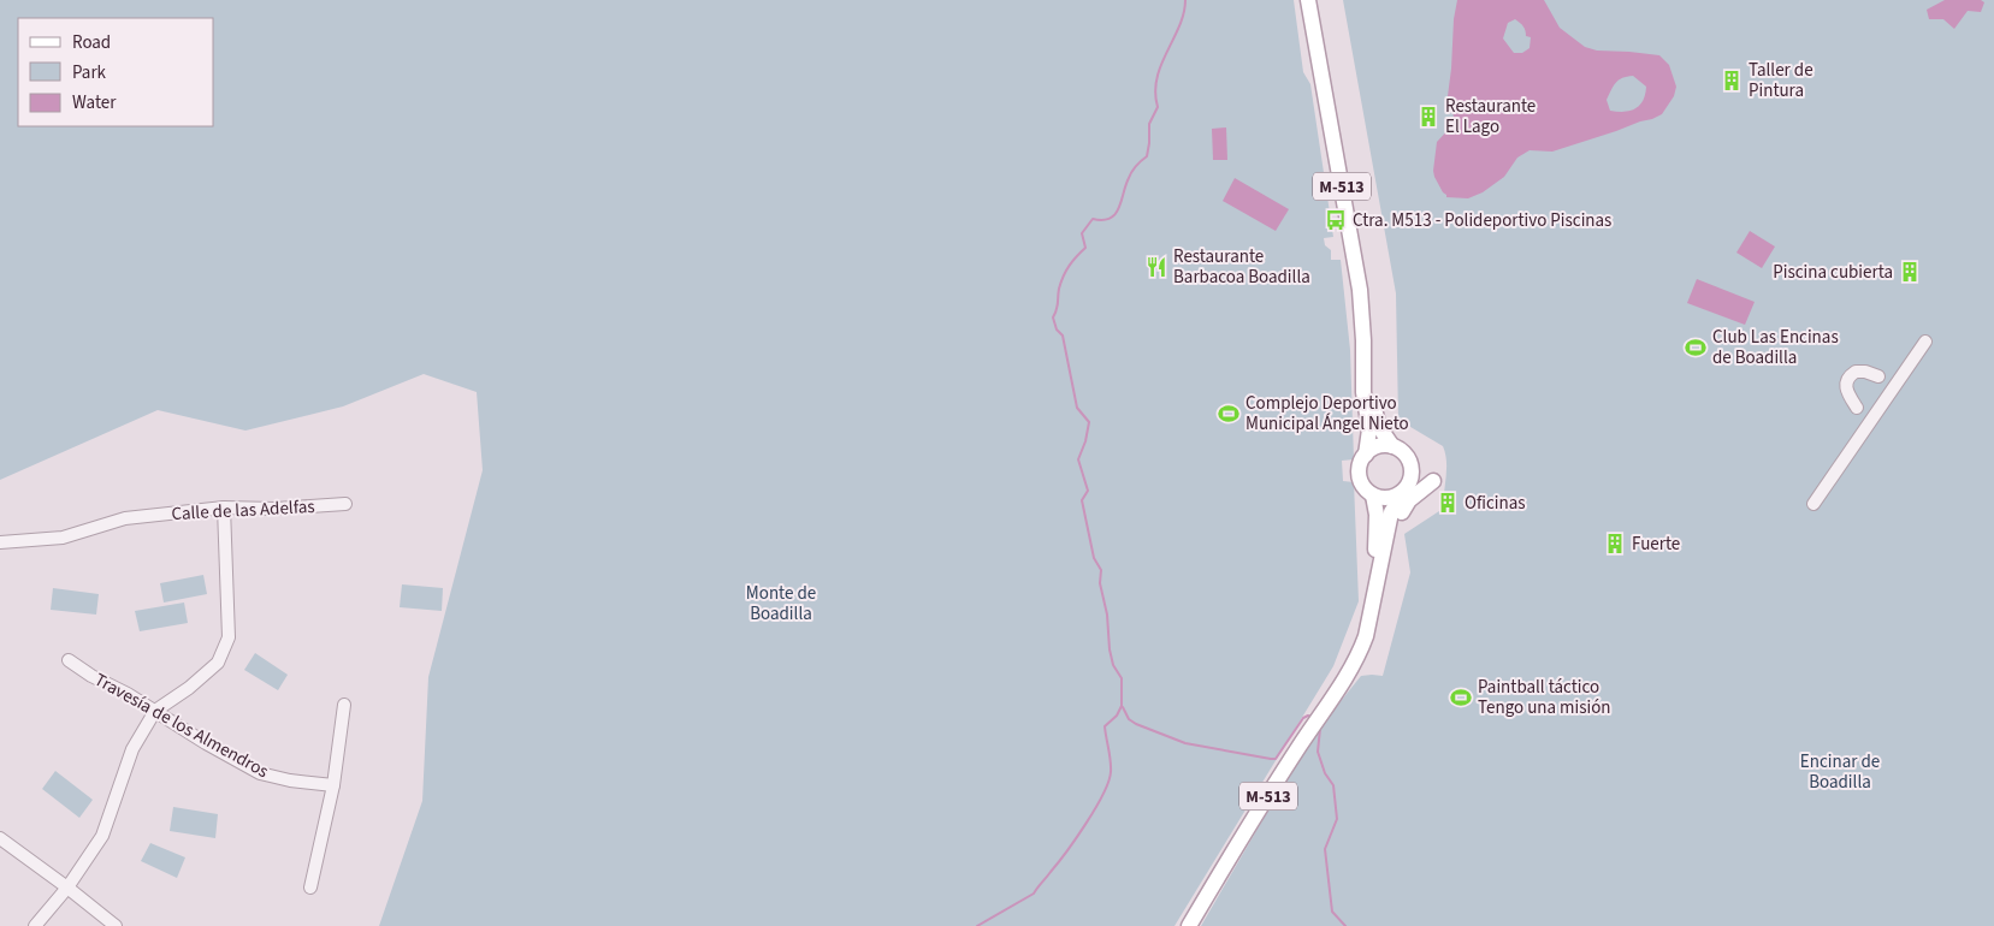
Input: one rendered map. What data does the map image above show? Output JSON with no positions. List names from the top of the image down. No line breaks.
{"streets":{"main road":["M-513"],"street":["Calle de las Adelfas","Travesía de los Almendros"]},"parks":["Monte de Boadilla","Encinar de Boadilla"],"places":{"building":["Taller de Pintura","Restaurante El Lago","Piscina cubierta","Oficinas","Fuerte"],"bus stop":["Ctra. M513 - Polideportivo Piscinas"],"restaurant":["Restaurante Barbacoa Boadilla"],"sports":["Club Las Encinas de Boadilla","Complejo Deportivo Municipal Ángel Nieto","Paintball táctico Tengo una misión"]},"legend":["Road","Park","Water"]}
